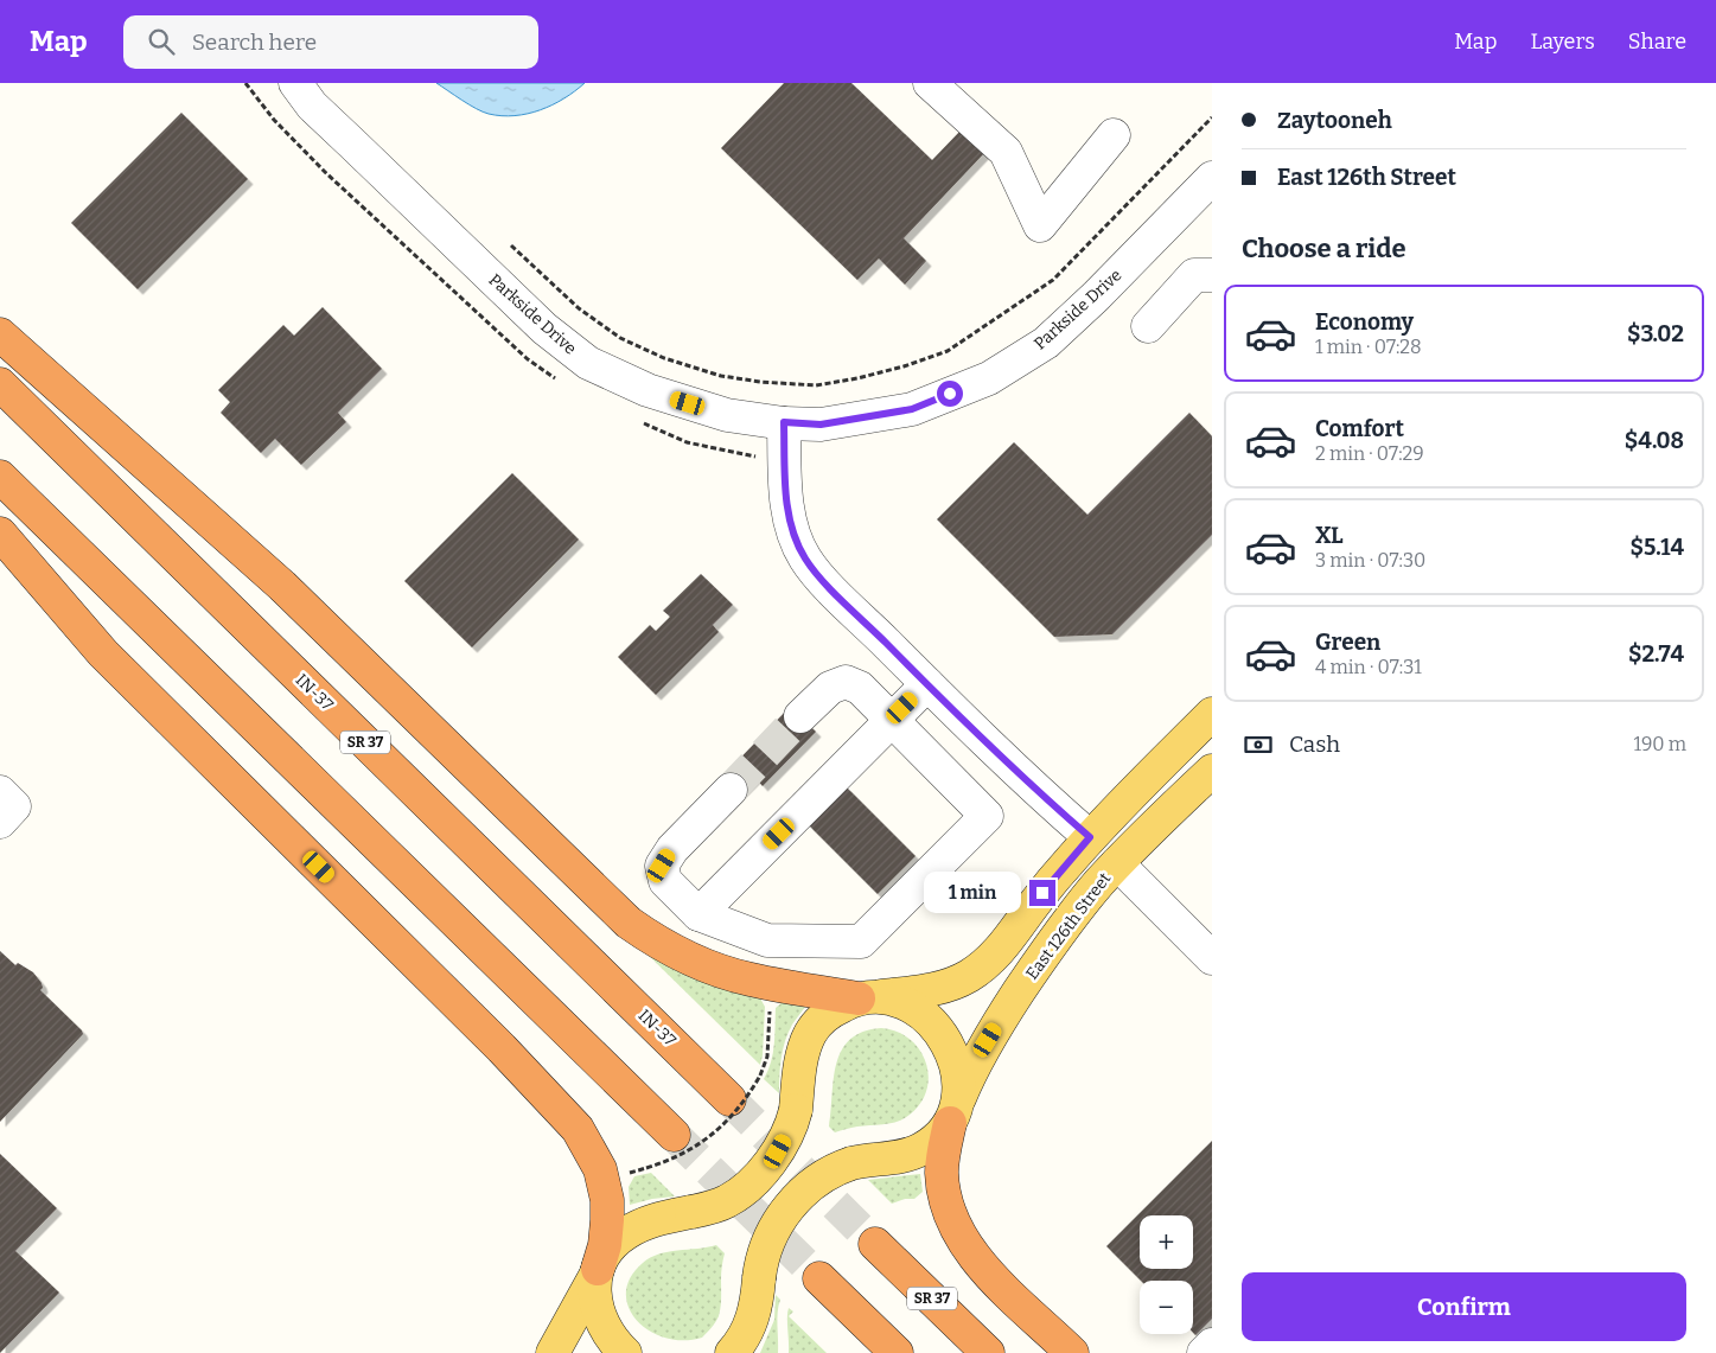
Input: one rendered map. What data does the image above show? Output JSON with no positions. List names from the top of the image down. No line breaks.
{"streets":{"highway":["IN-37","SR 37"],"main road":["East 126th Street"],"street":["Parkside Drive"]},"page":{"header":"Map","search":"Search here","nav":["Map","Layers","Share"],"banner":["Zaytooneh","East 126th Street"],"heading":"Choose a ride","list":[{"name":"Economy","note":"1 min · 07:28","value":"$3.02"},{"name":"Comfort","note":"2 min · 07:29","value":"$4.08"},{"name":"XL","note":"3 min · 07:30","value":"$5.14"},{"name":"Green","note":"4 min · 07:31","value":"$2.74"}],"pay":["Cash","190 m"],"bubble":"1 min","map_buttons":["+","−"],"buttons":"Confirm"}}
